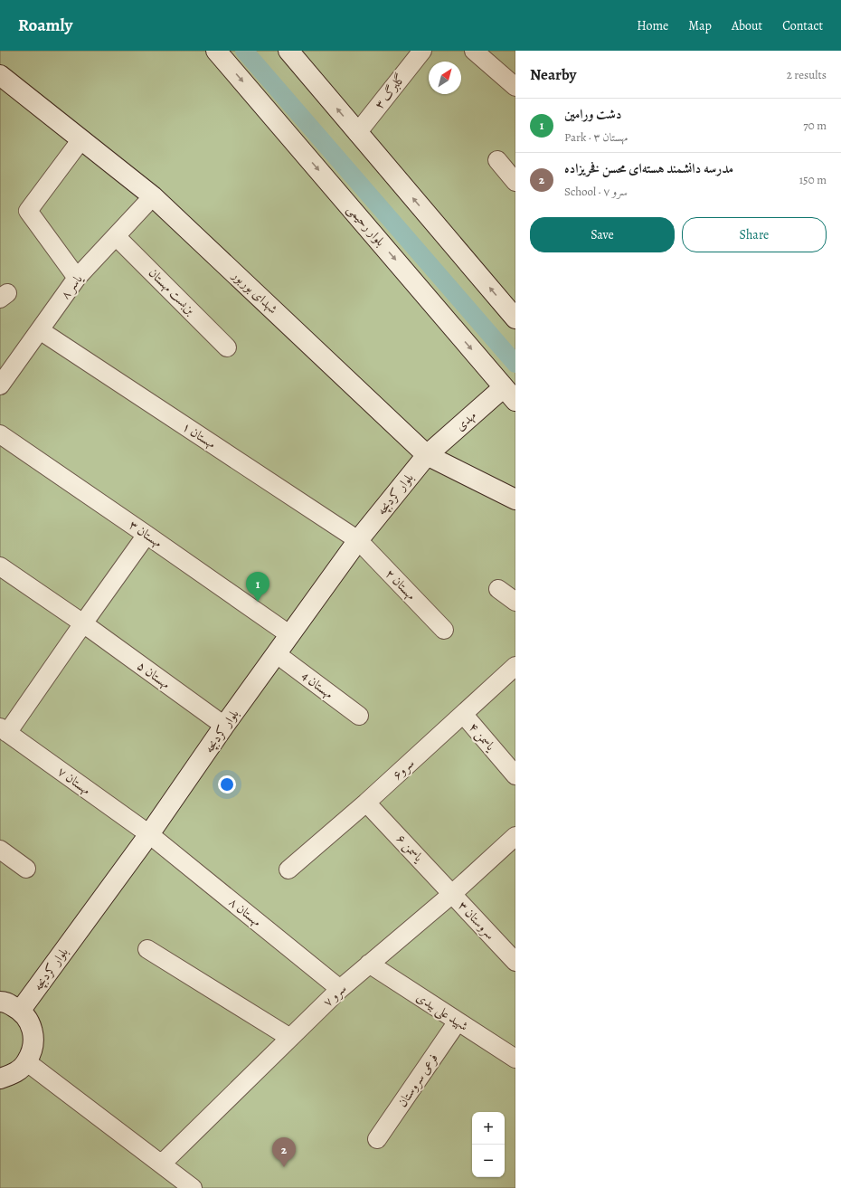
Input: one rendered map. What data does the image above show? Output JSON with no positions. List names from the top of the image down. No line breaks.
{"streets":{"street":["گلبرگ ۳","بلوار رحیمی","یاسر ۸","بن‌بست مهستان","شهدای بوربور","مهدی","مهستان ۱","بلوار کردبچه","مهستان ۳","مهستان ۲","مهستان ۵","مهستان 4","یاسمن ۴","سرو۶","مهستان ۷","یاسمن ۶","مهستان ۸","سروستان ۳","سرو ۷","شهید علی بیدی","فرعی سروستان"]},"crossings":[["بلوار رحیمی","مهدی"],["یاسر ۸","بن‌بست مهستان"],["یاسر ۸","شهدای بوربور"],["یاسر ۸","مهستان ۱"],["شهدای بوربور","مهدی"],["شهدای بوربور","بلوار کردبچه"],["مهدی","بلوار کردبچه"],["مهستان ۱","بلوار کردبچه"],["مهستان ۱","مهستان ۲"],["بلوار کردبچه","مهستان ۳"],["بلوار کردبچه","مهستان ۲"],["بلوار کردبچه","مهستان ۵"],["بلوار کردبچه","مهستان 4"],["بلوار کردبچه","مهستان ۷"],["بلوار کردبچه","مهستان ۸"],["یاسمن ۴","سرو۶"],["سرو۶","یاسمن ۶"],["مهستان ۷","مهستان ۸"],["یاسمن ۶","سروستان ۳"],["یاسمن ۶","سرو ۷"],["مهستان ۸","سرو ۷"],["سروستان ۳","سرو ۷"],["سرو ۷","شهید علی بیدی"],["شهید علی بیدی","فرعی سروستان"]],"north":"top right","page":{"header":"Roamly","nav":["Home","Map","About","Contact"],"heading":["Nearby","2 results"],"list":[{"mark":"1","name":"دشت ورامین","note":"Park · مهستان ۳","value":"70 m"},{"mark":"2","name":"مدرسه دانشمند هسته‌ای محسن فخریزاده","note":"School · سرو ۷","value":"150 m"}],"buttons":["Save","Share"],"pins":["1","2"],"map_buttons":["+","−"]}}
